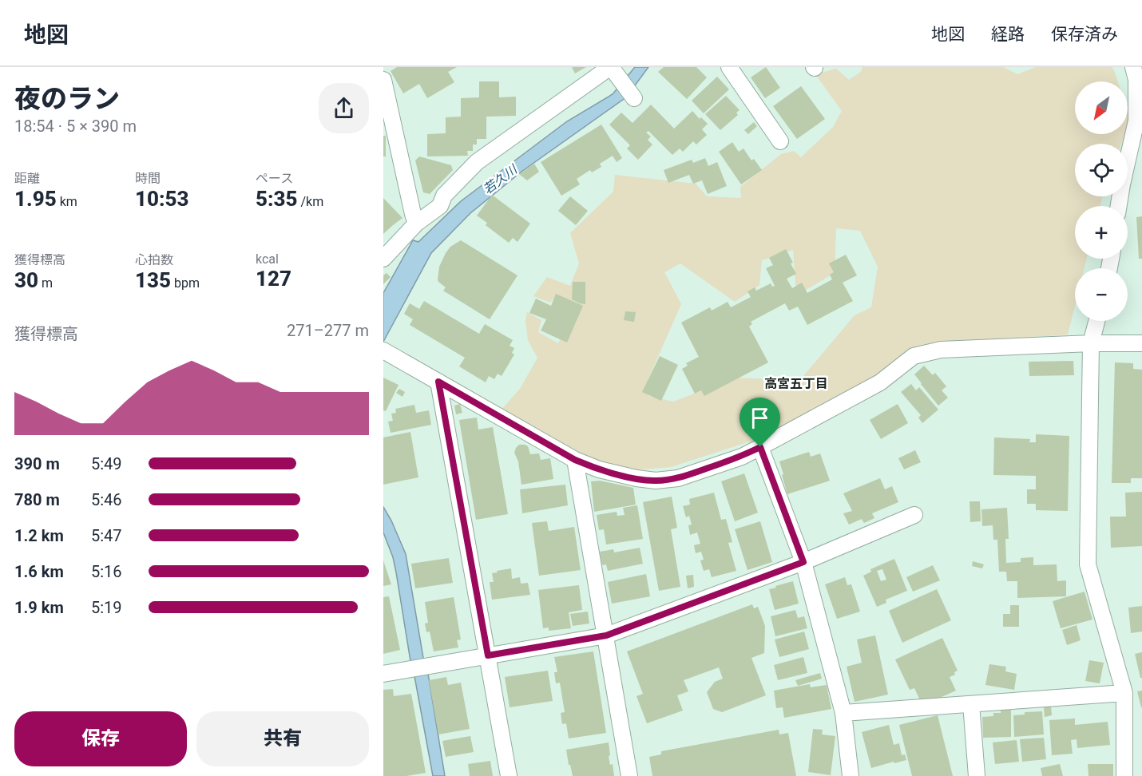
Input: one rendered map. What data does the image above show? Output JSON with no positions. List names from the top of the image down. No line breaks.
{"districts":["高宮五丁目"],"water":["若久川"],"north":"bottom left","page":{"header":"地図","nav":["地図","経路","保存済み"],"heading":["夜のラン","18:54 · 5 × 390 m"],"map_buttons":["+","−"],"stats":[["距離","1.95 km"],["時間","10:53"],["ペース","5:35 /km"],["獲得標高","30 m"],["心拍数","135 bpm"],["kcal","127"]],"chart":["獲得標高","271–277 m"],"list":[{"name":"390 m","note":"5:49"},{"name":"780 m","note":"5:46"},{"name":"1.2 km","note":"5:47"},{"name":"1.6 km","note":"5:16"},{"name":"1.9 km","note":"5:19"}],"buttons":["保存","共有"]}}
